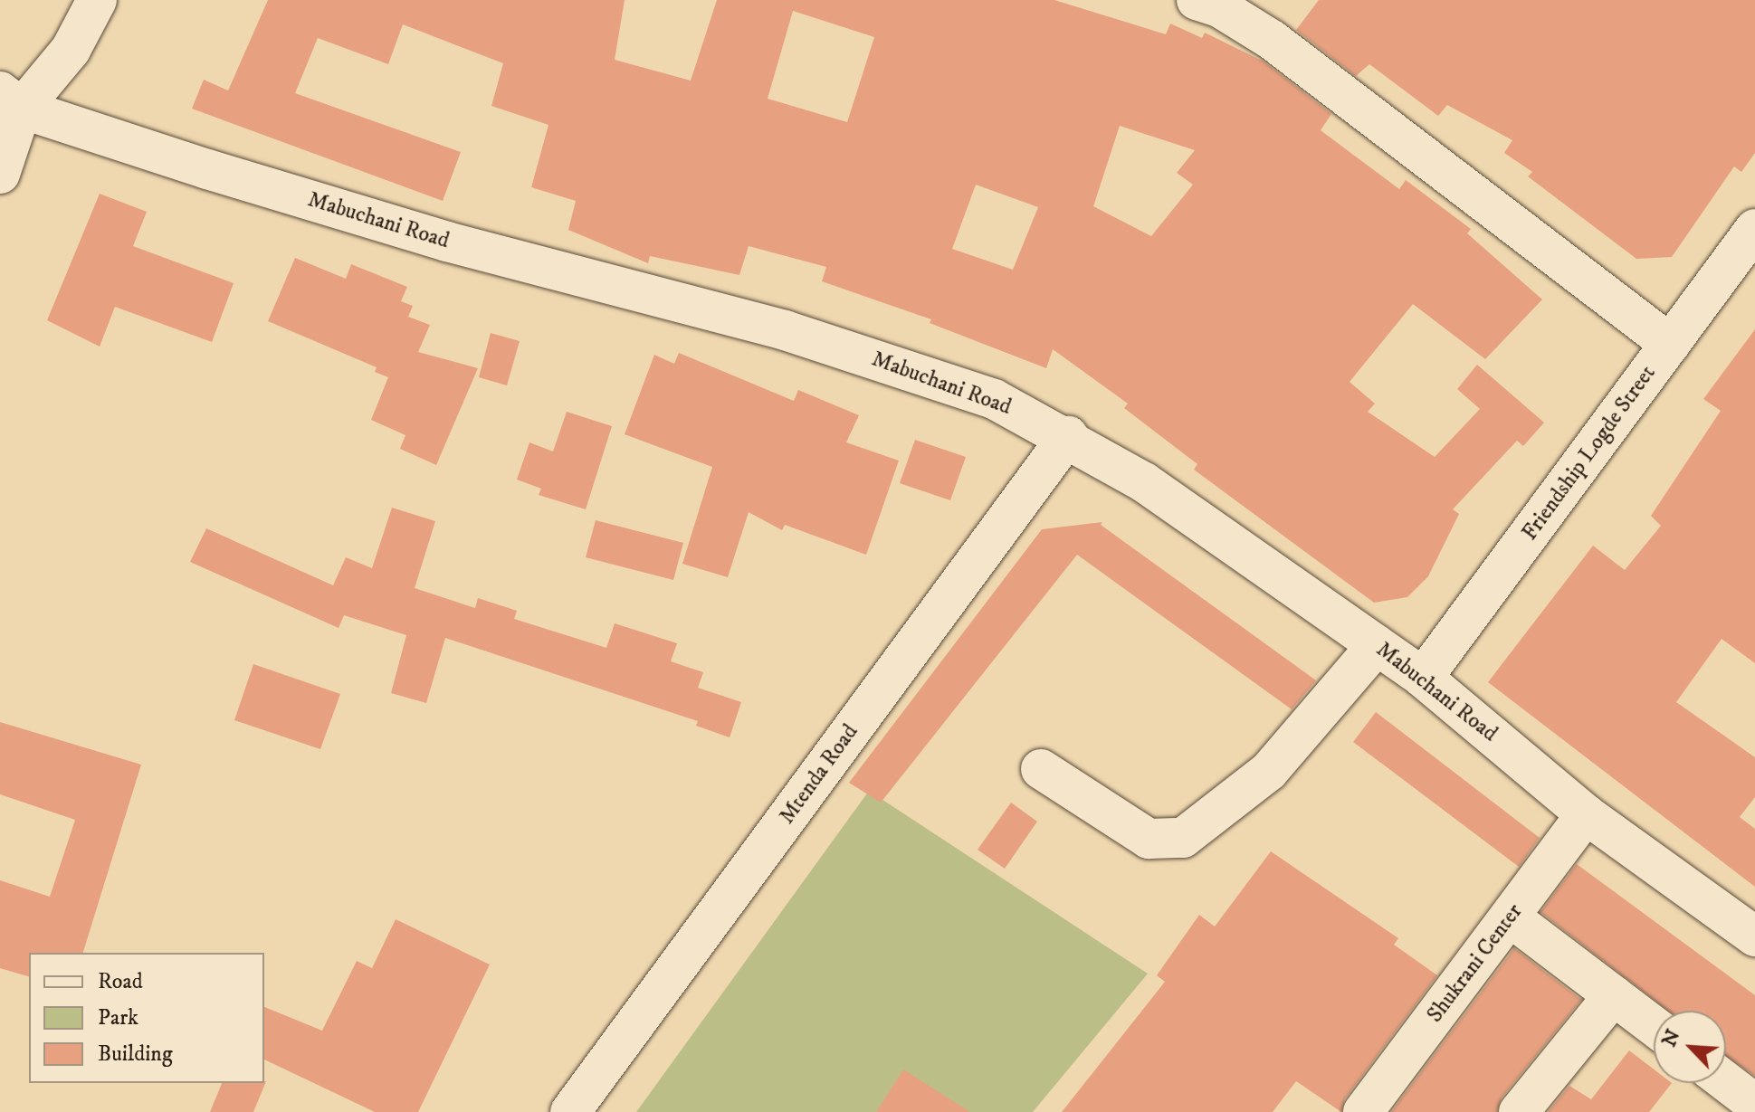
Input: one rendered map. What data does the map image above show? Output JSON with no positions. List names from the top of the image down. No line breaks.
{"streets":{"street":["Mabuchani Road","Friendship Logde Street","Mtenda Road","Shukrani Center"]},"crossings":[["Mabuchani Road","Friendship Logde Street"],["Mabuchani Road","Mtenda Road"],["Mabuchani Road","Shukrani Center"]],"legend":["Road","Park","Building"],"north":"top left"}
